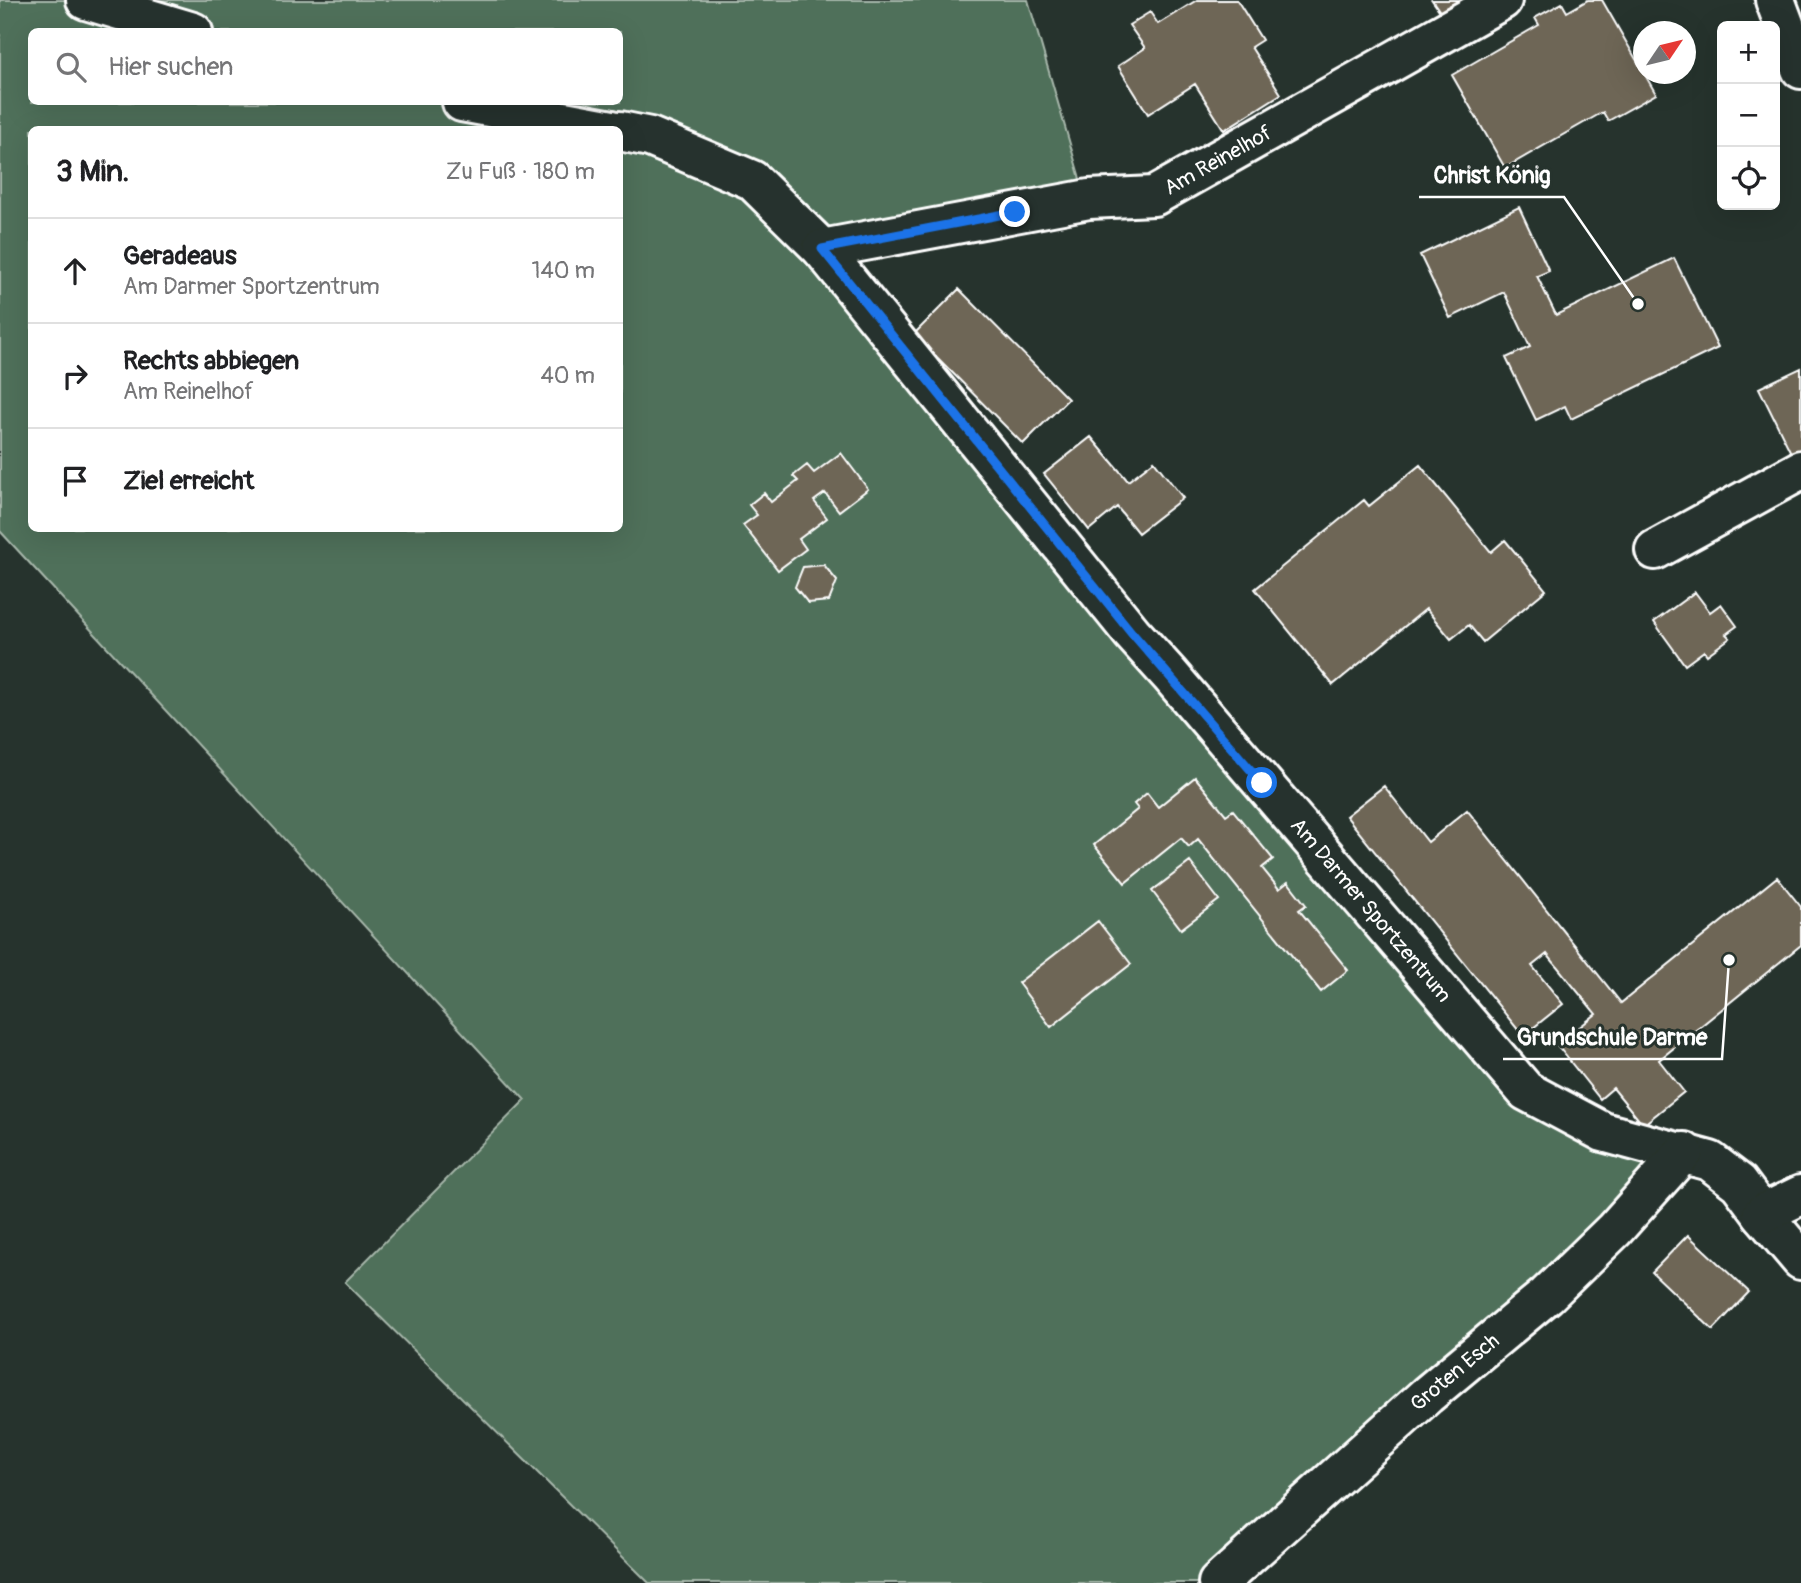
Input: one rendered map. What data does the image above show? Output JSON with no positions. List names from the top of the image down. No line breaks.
{"streets":{"street":["Am Reinelhof","Am Darmer Sportzentrum","Groten Esch"]},"crossings":[["Am Reinelhof","Am Darmer Sportzentrum"],["Am Darmer Sportzentrum","Groten Esch"]],"places":["Christ König","Grundschule Darme"],"north":"top right","page":{"map_buttons":["+","−"],"search":"Hier suchen","heading":["3 Min.","Zu Fuß · 180 m"],"list":[["Geradeaus","Am Darmer Sportzentrum","140 m"],["Rechts abbiegen","Am Reinelhof","40 m"],"Ziel erreicht"]}}
